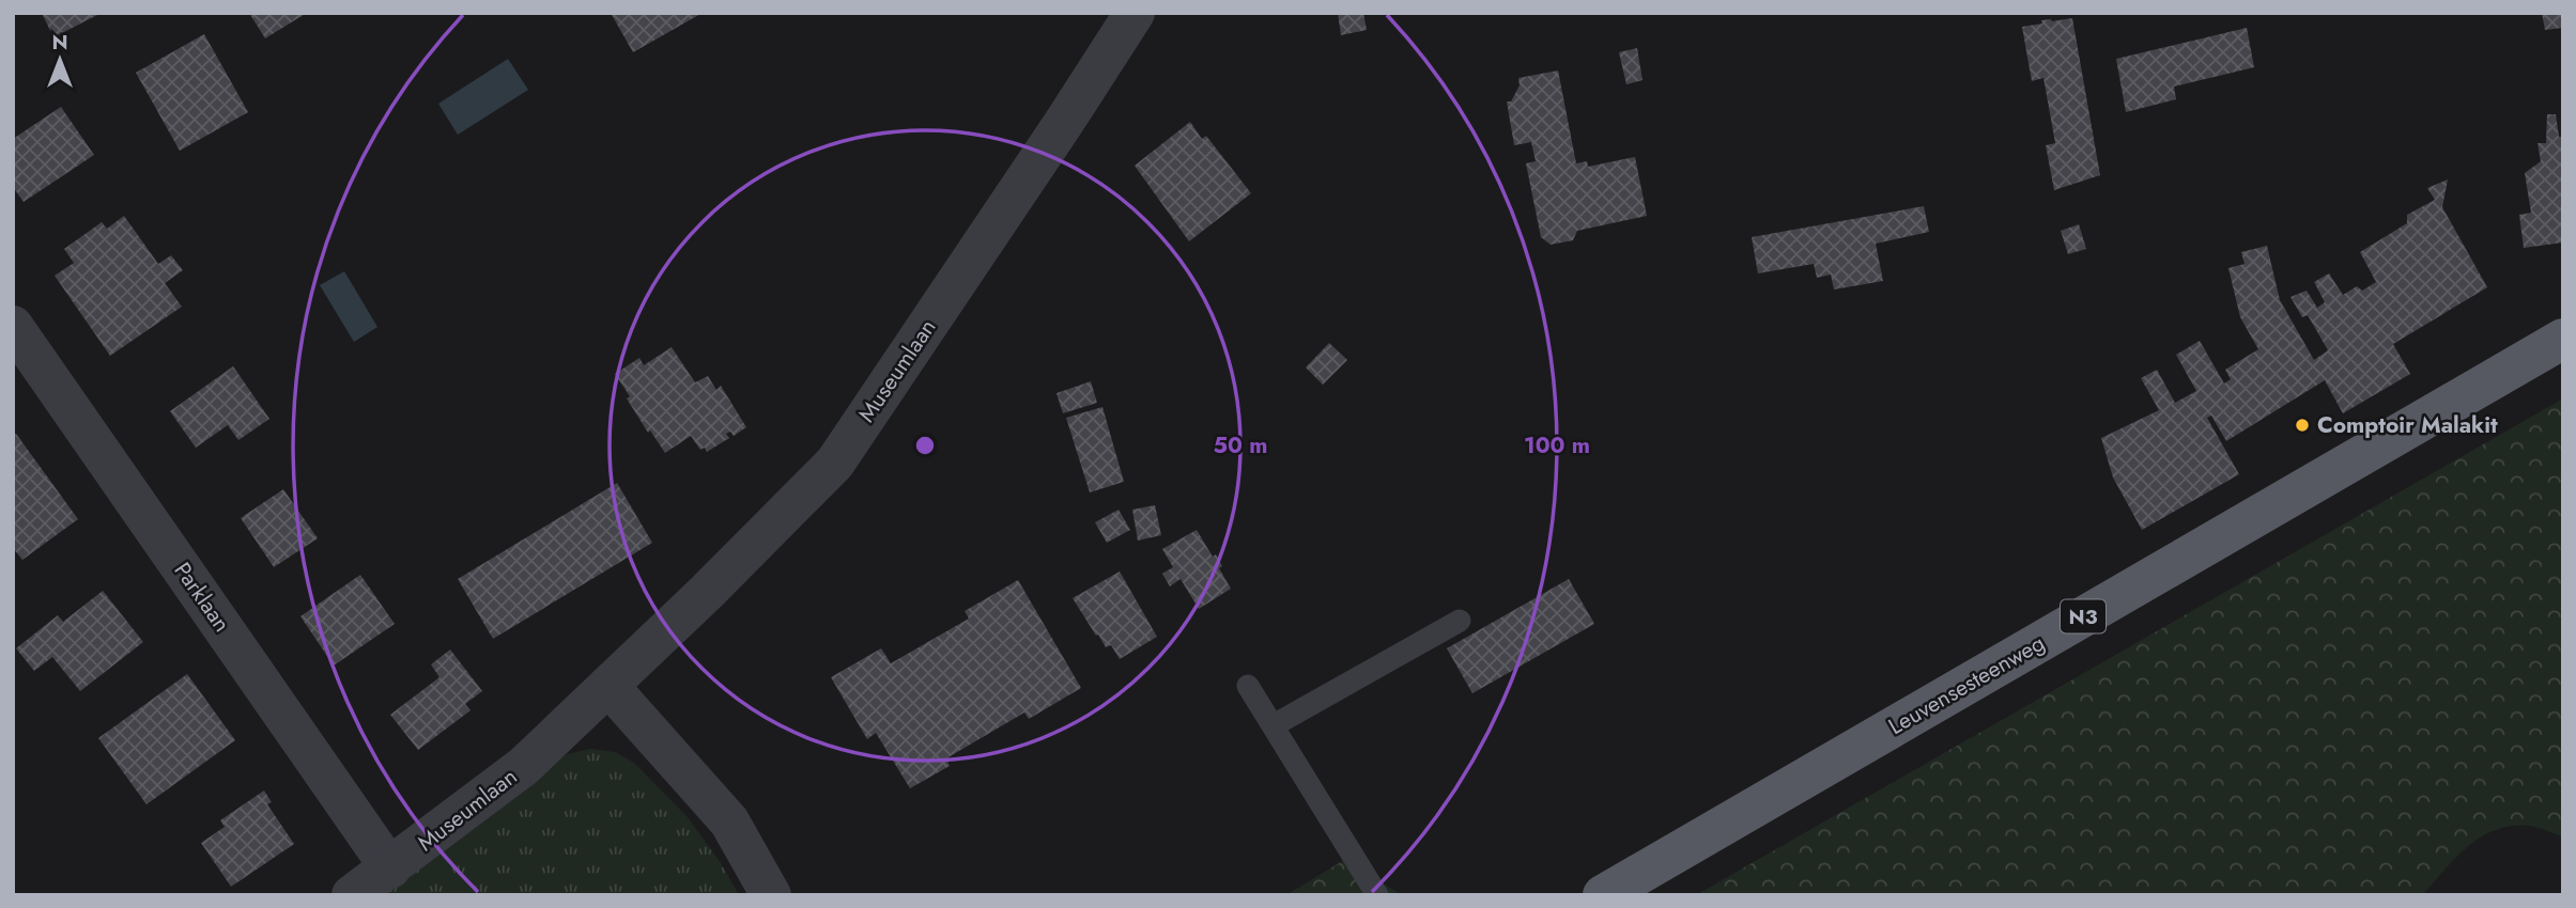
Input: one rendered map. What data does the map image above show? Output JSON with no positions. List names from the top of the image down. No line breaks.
{"streets":{"main road":["N3","Leuvensesteenweg"],"street":["Museumlaan","Parklaan"]},"crossings":[["Museumlaan","Parklaan"]],"places":["Comptoir Malakit"],"north":"top","rings":["50 m","100 m"]}
